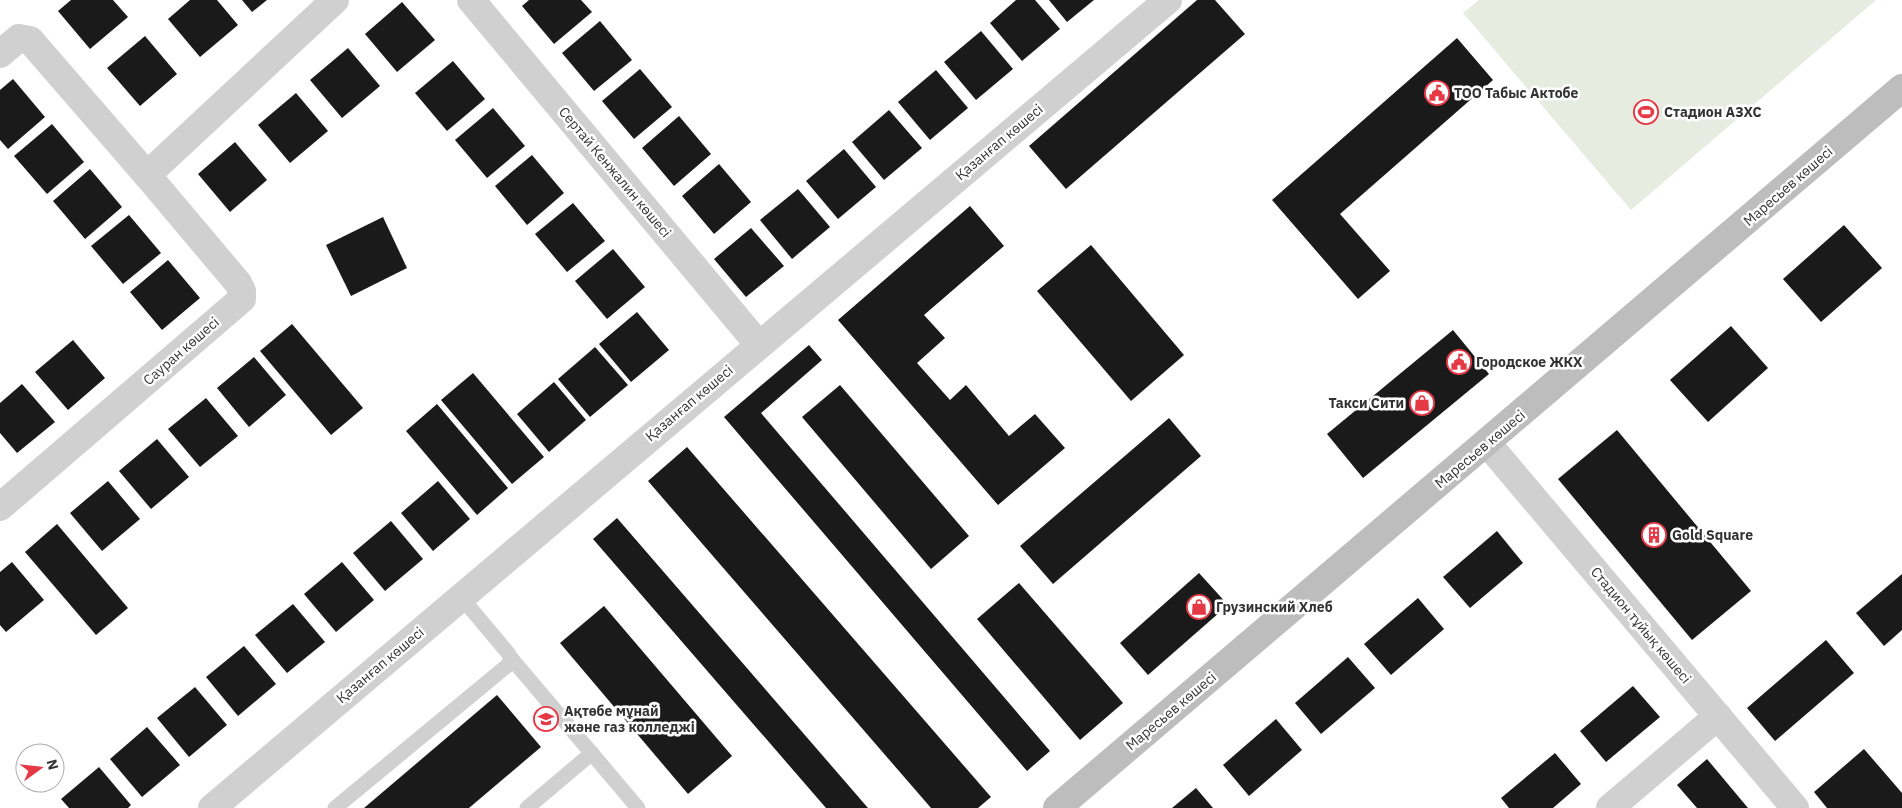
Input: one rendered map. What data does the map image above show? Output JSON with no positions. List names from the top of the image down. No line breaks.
{"streets":{"main road":["Маресьев көшесі"],"street":["Қазанғап көшесі","Сертай Кенжалин көшесі","Сауран көшесі","Стадион тұйық көшесі"]},"crossings":[["Қазанғап көшесі","Сертай Кенжалин көшесі"],["Маресьев көшесі","Стадион тұйық көшесі"]],"places":{"public building":["ТОО Табыс Актобе","Городское ЖКХ"],"sports":["Стадион АЗХС"],"shop":["Такси Сити","Грузинский Хлеб"],"building":["Gold Square"],"school or university":["Ақтөбе мұнай және газ колледжі"]},"north":"right"}
